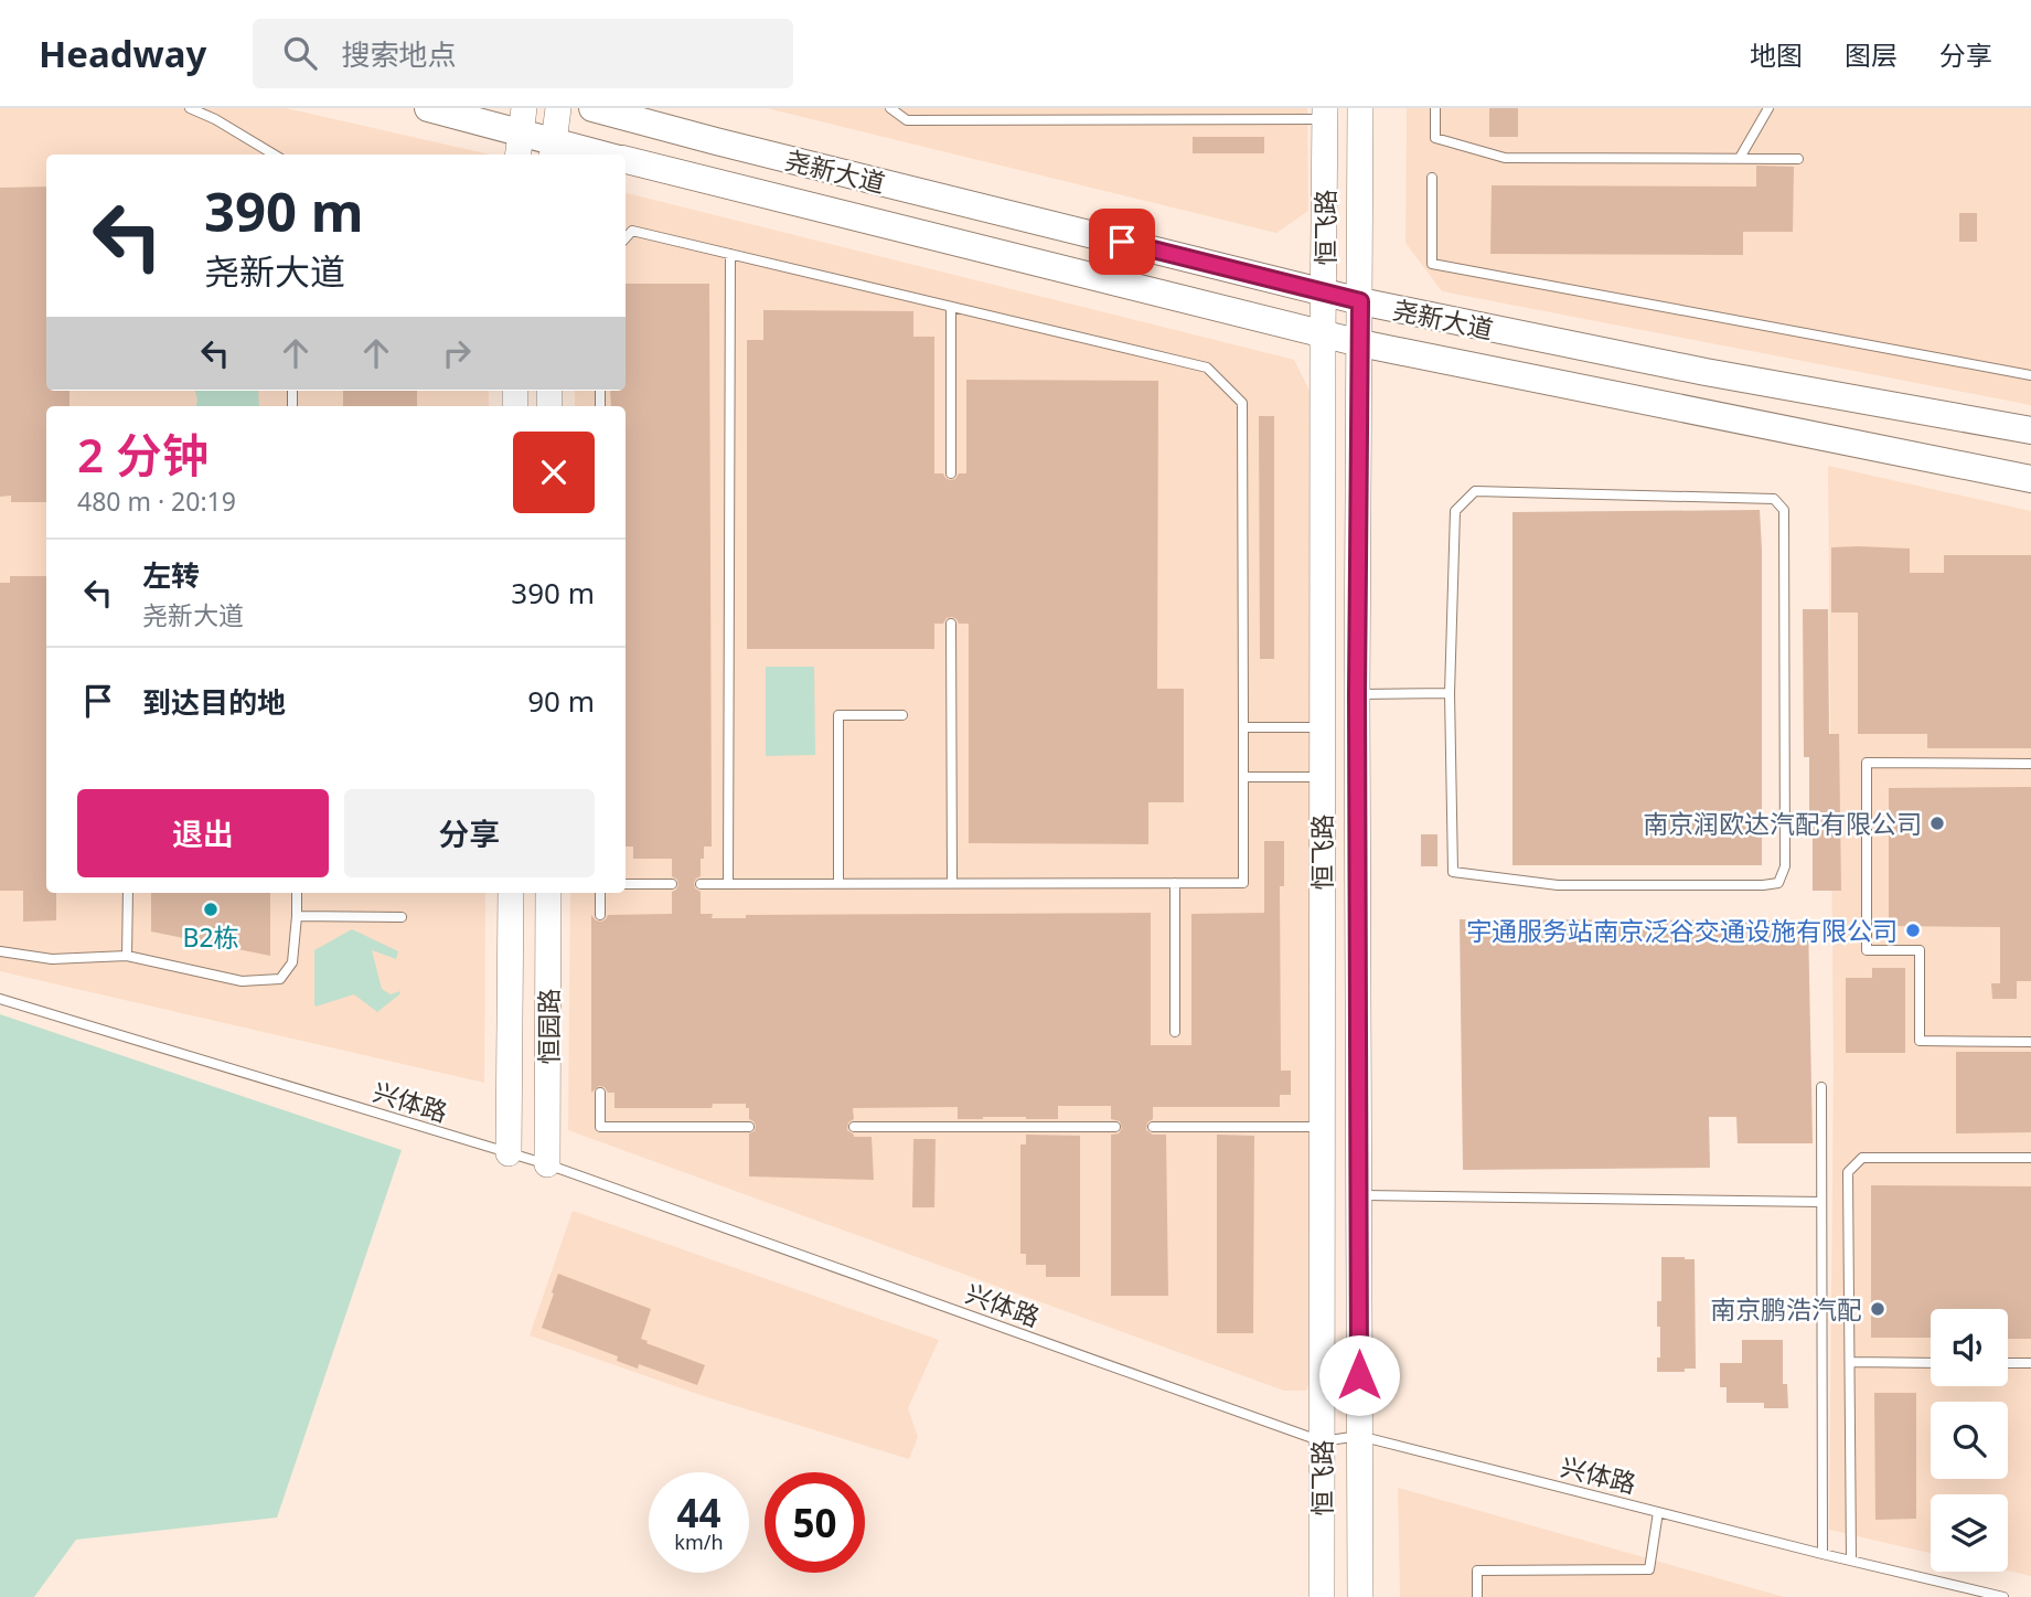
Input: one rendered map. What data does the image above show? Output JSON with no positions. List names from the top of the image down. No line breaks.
{"streets":{"main road":["尧新大道","恒飞路","恒园路"],"lane":["兴体路"]},"crossings":[["尧新大道","恒飞路"],["恒飞路","兴体路"],["恒园路","兴体路"]],"places":["南京润欧达汽配有限公司","B2栋","宇通服务站南京泛谷交通设施有限公司","南京鹏浩汽配"],"page":{"header":"Headway","search":"搜索地点","nav":["地图","图层","分享"],"turn":["390 m","尧新大道"],"heading":["2 分钟","480 m · 20:19"],"list":[{"name":"左转","note":"尧新大道","value":"390 m"},{"name":"到达目的地","value":"90 m"}],"buttons":["退出","分享"],"speed":"44 km/h","limit":"50"}}
